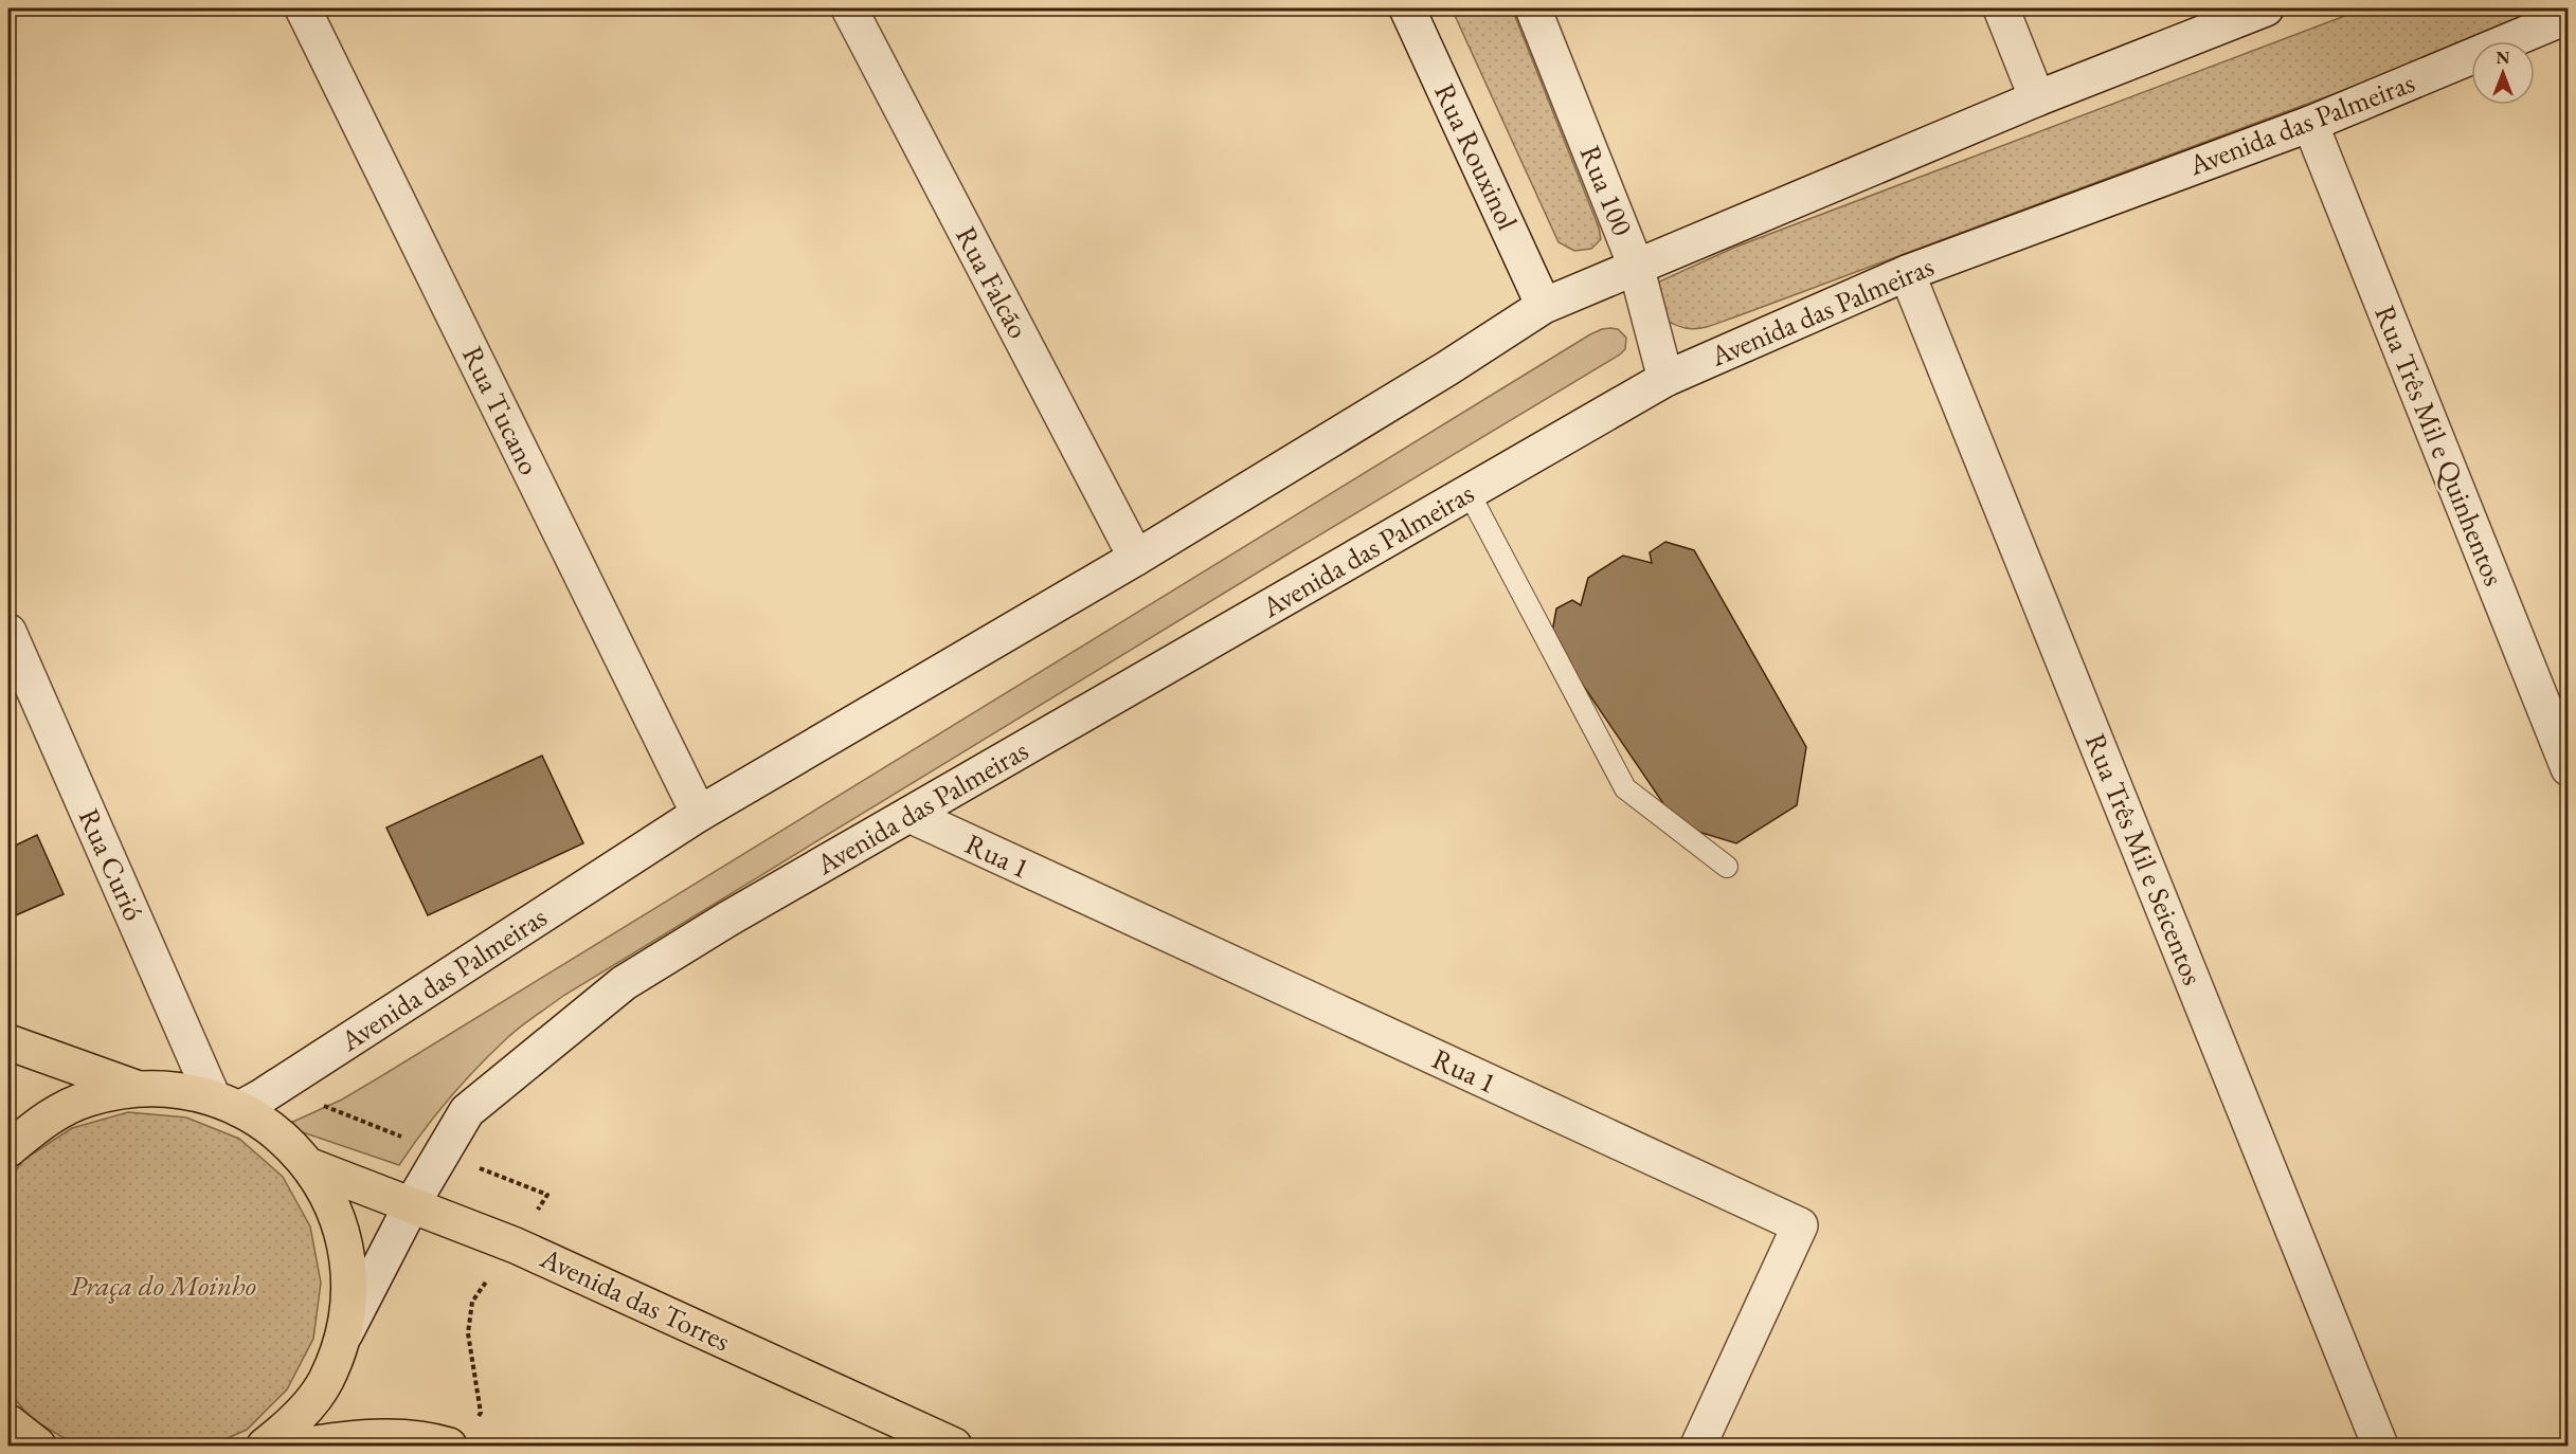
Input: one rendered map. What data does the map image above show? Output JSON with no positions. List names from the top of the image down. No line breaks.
{"streets":{"main road":["Avenida das Torres"],"street":["Avenida das Palmeiras","Rua Rouxinol","Rua 100","Rua Falcão","Rua Tucano","Rua Três Mil e Quinhentos","Rua 1","Rua Três Mil e Seicentos","Rua Curió"]},"crossings":[["Avenida das Palmeiras","Rua Rouxinol"],["Avenida das Palmeiras","Rua 100"],["Avenida das Palmeiras","Rua Falcão"],["Avenida das Palmeiras","Rua Tucano"],["Avenida das Palmeiras","Rua Três Mil e Quinhentos"],["Avenida das Palmeiras","Rua 1"],["Avenida das Palmeiras","Rua Três Mil e Seicentos"],["Avenida das Palmeiras","Rua Curió"],["Avenida das Palmeiras","Avenida das Torres"]],"parks":["Praça do Moinho"],"north":"top"}
